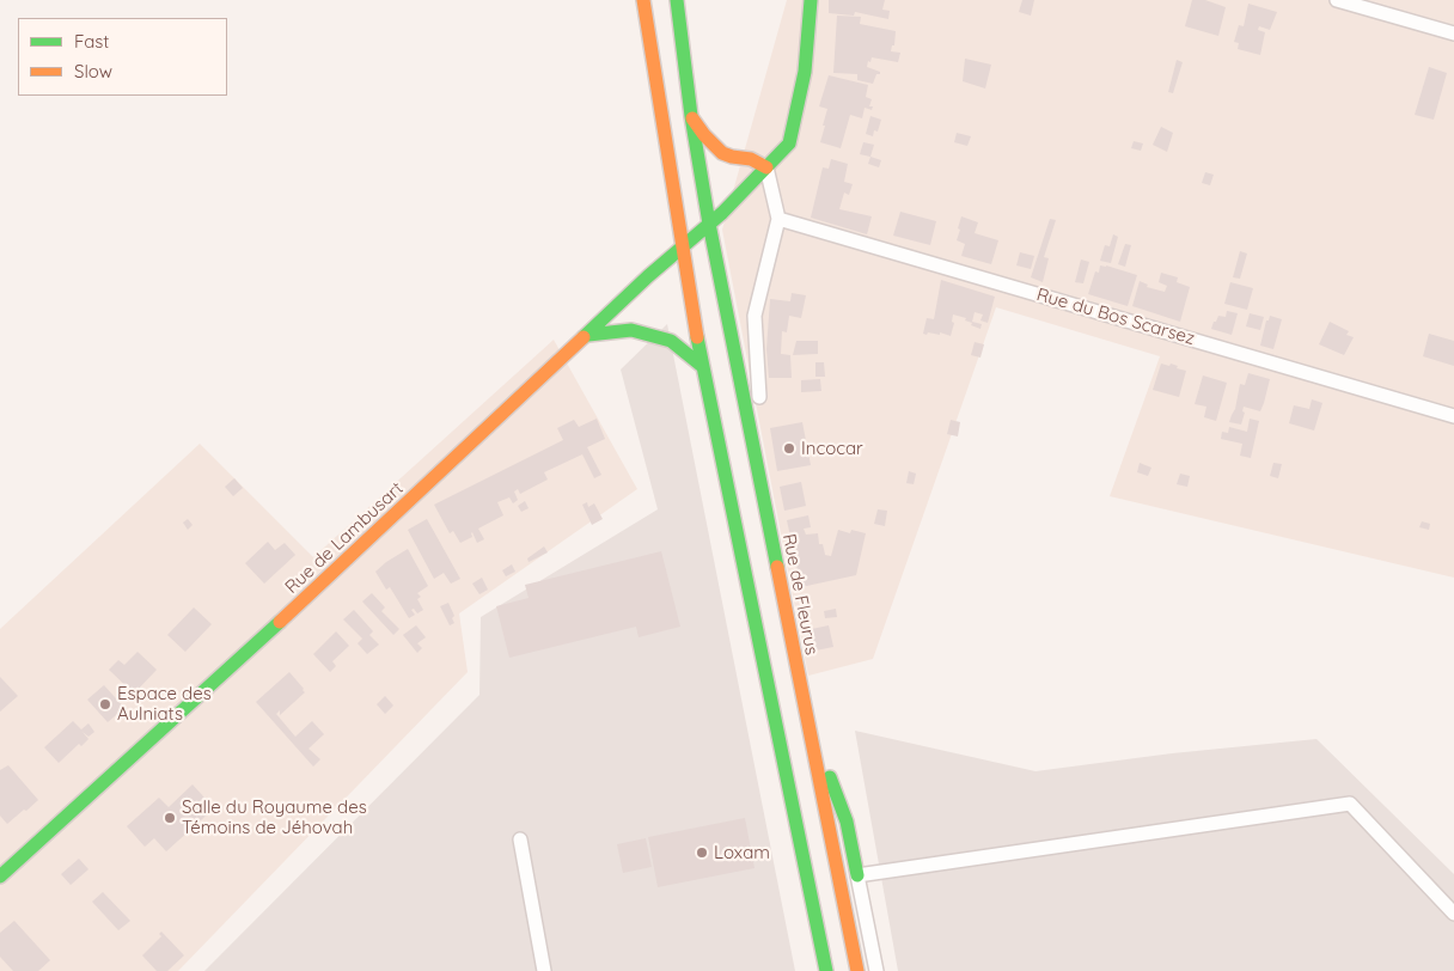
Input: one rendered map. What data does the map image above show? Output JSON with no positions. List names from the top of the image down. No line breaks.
{"streets":{"main road":["Rue de Lambusart","Rue de Fleurus"],"street":["Rue du Bos Scarsez"]},"crossings":[["Rue de Lambusart","Rue de Fleurus"]],"places":["Incocar","Espace des Aulniats","Salle du Royaume des Témoins de Jéhovah","Loxam"],"legend":["Fast","Slow"]}
